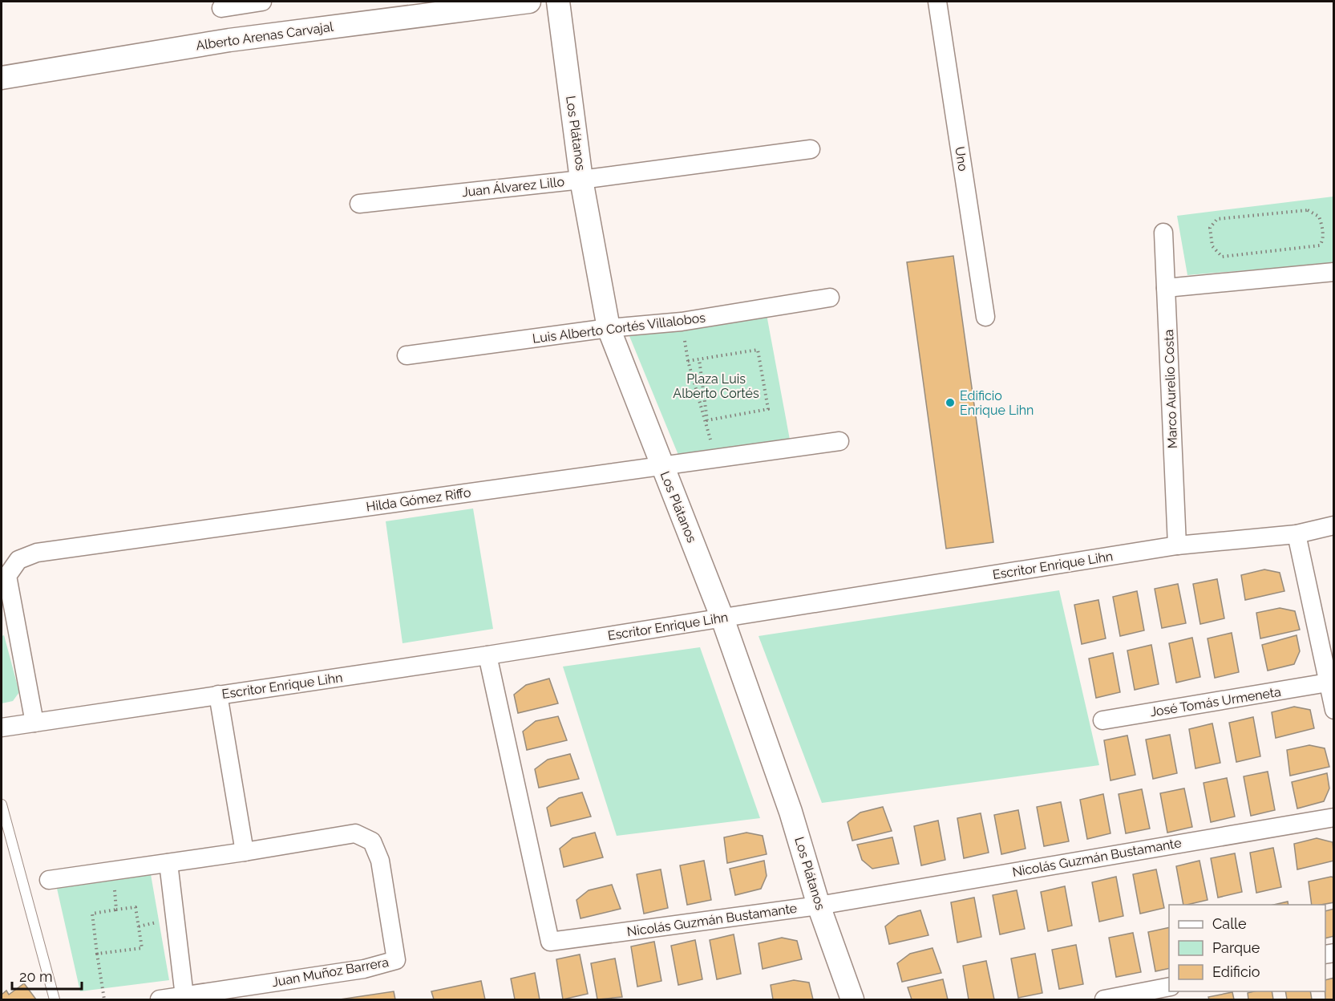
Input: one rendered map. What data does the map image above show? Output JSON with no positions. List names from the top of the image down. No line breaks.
{"streets":{"street":["Alberto Arenas Carvajal","Los Plátanos","Uno","Juan Álvarez Lillo","Luis Alberto Cortés Villalobos","Marco Aurelio Costa","Hilda Gómez Riffo","Escritor Enrique Lihn","José Tomás Urmeneta","Nicolás Guzmán Bustamante","Juan Muñoz Barrera"]},"crossings":[["Los Plátanos","Juan Álvarez Lillo"],["Los Plátanos","Luis Alberto Cortés Villalobos"],["Los Plátanos","Hilda Gómez Riffo"],["Los Plátanos","Escritor Enrique Lihn"],["Los Plátanos","Nicolás Guzmán Bustamante"],["Marco Aurelio Costa","Escritor Enrique Lihn"],["Escritor Enrique Lihn","Nicolás Guzmán Bustamante"]],"parks":["Plaza Luis Alberto Cortés"],"places":["Edificio Enrique Lihn"],"legend":["Calle","Parque","Edificio"],"scale_bar":"20 m"}
